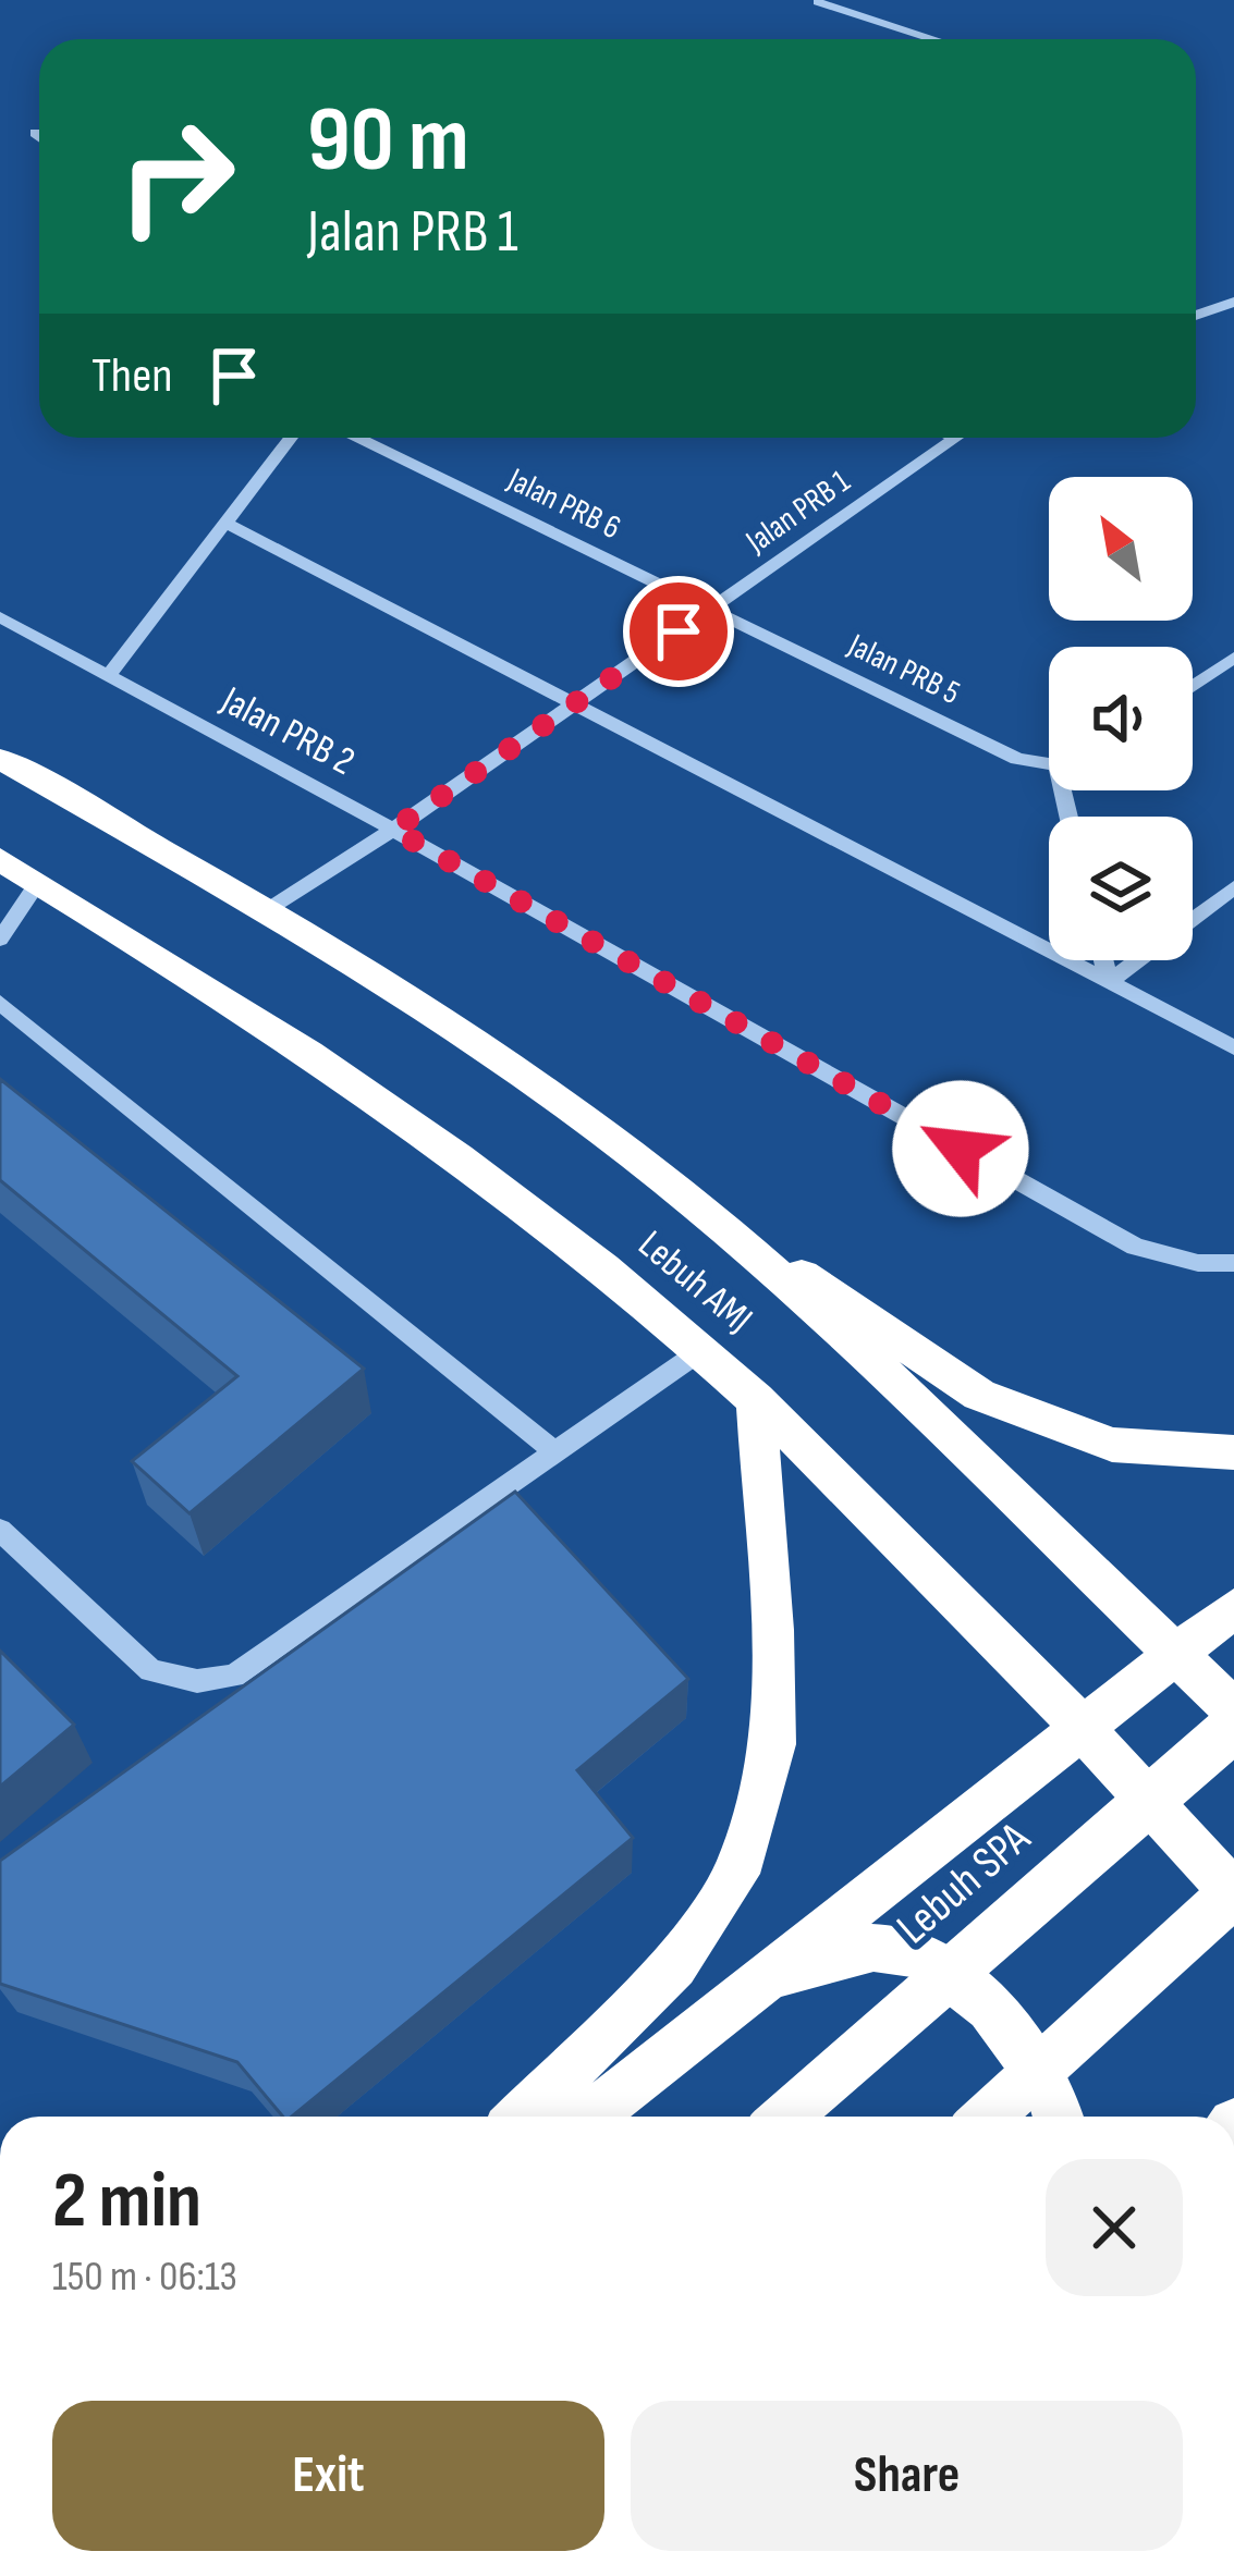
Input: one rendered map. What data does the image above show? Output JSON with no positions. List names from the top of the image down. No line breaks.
{"streets":{"highway":["Lebuh AMJ","Lebuh SPA"],"street":["Jalan PRB 6","Jalan PRB 1","Jalan PRB 5","Jalan PRB 2"]},"crossings":[["Jalan PRB 6","Jalan PRB 1"],["Jalan PRB 6","Jalan PRB 5"],["Jalan PRB 1","Jalan PRB 5"],["Jalan PRB 1","Jalan PRB 2"],["Jalan PRB 1","Lebuh AMJ"]],"north":"top left","page":{"turn":["90 m","Jalan PRB 1"],"then":"Then","heading":["2 min","150 m · 06:13"],"buttons":["Exit","Share"]}}
